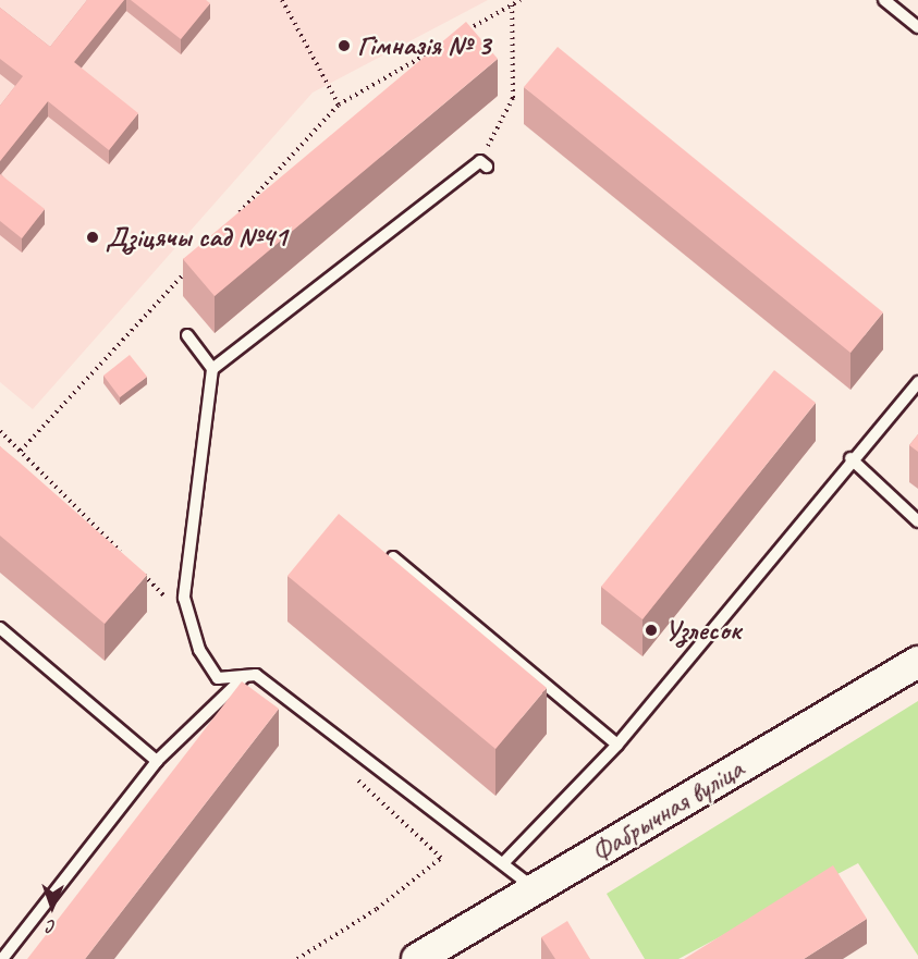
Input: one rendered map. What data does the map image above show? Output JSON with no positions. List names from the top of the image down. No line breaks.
{"streets":{"main road":["Фабрычная вуліца"]},"places":["Гімназія № 3","Дзіцячы сад №41","Узлесок"],"north":"bottom"}
